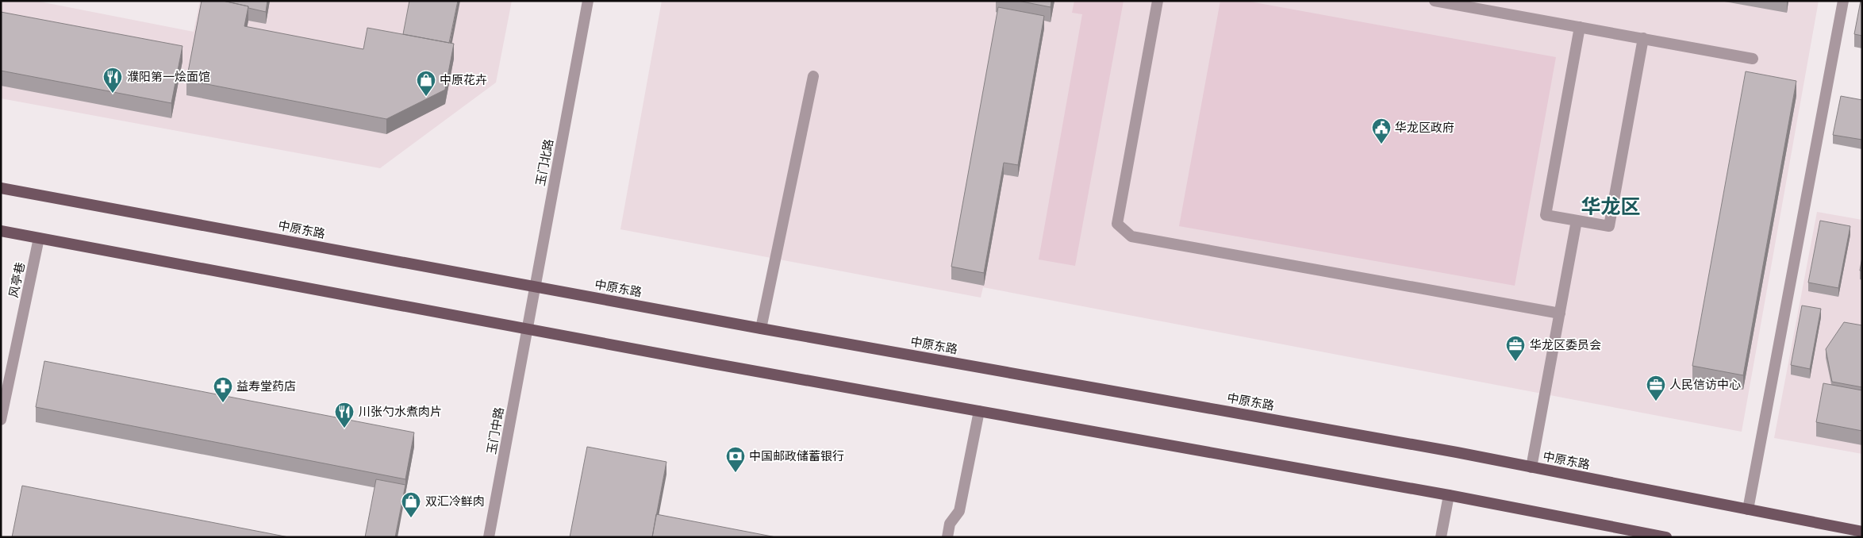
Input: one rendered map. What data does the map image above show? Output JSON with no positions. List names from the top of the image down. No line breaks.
{"streets":{"main road":["中原东路"],"street":["玉门北路","风亭巷","玉门中路"]},"crossings":[["玉门北路","中原东路"],["玉门北路","玉门中路"]],"districts":["华龙区"],"places":{"restaurant":["濮阳第一烩面馆","川张勺水煮肉片"],"shop":["中原花卉","双汇冷鲜肉"],"public building":["华龙区政府"],"office":["华龙区委员会","人民信访中心"],"pharmacy":["益寿堂药店"],"bank":["中国邮政储蓄银行"]}}
